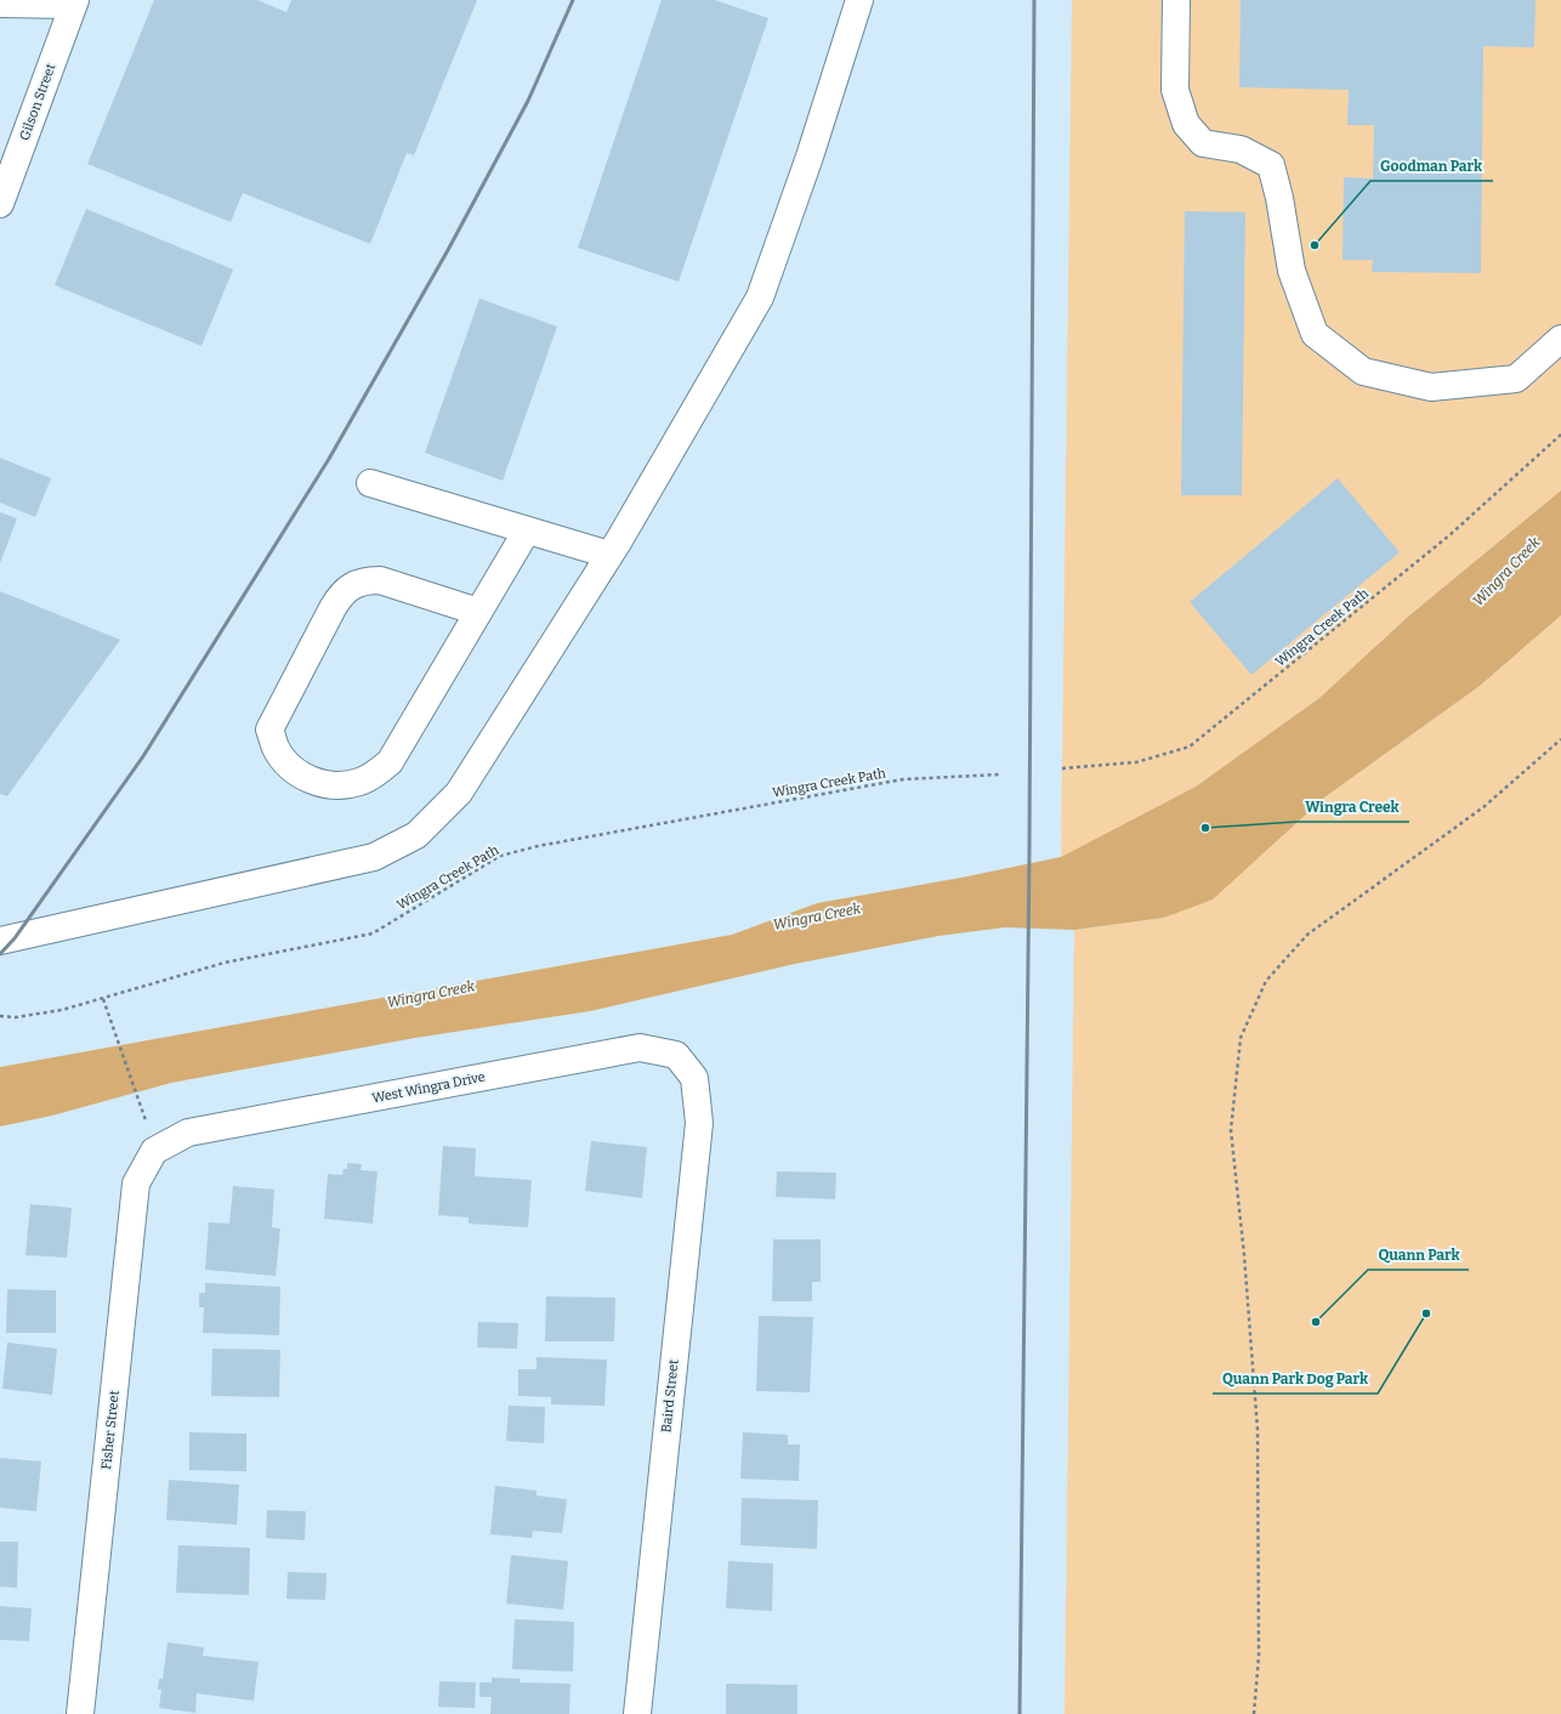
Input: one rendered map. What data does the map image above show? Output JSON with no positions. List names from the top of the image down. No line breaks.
{"streets":{"street":["Gilson Street","West Wingra Drive","Baird Street","Fisher Street"],"path":["Wingra Creek Path"]},"crossings":[["West Wingra Drive","Baird Street"],["West Wingra Drive","Fisher Street"]],"water":["Wingra Creek"],"places":["Goodman Park","Wingra Creek","Quann Park Dog Park","Quann Park"]}
